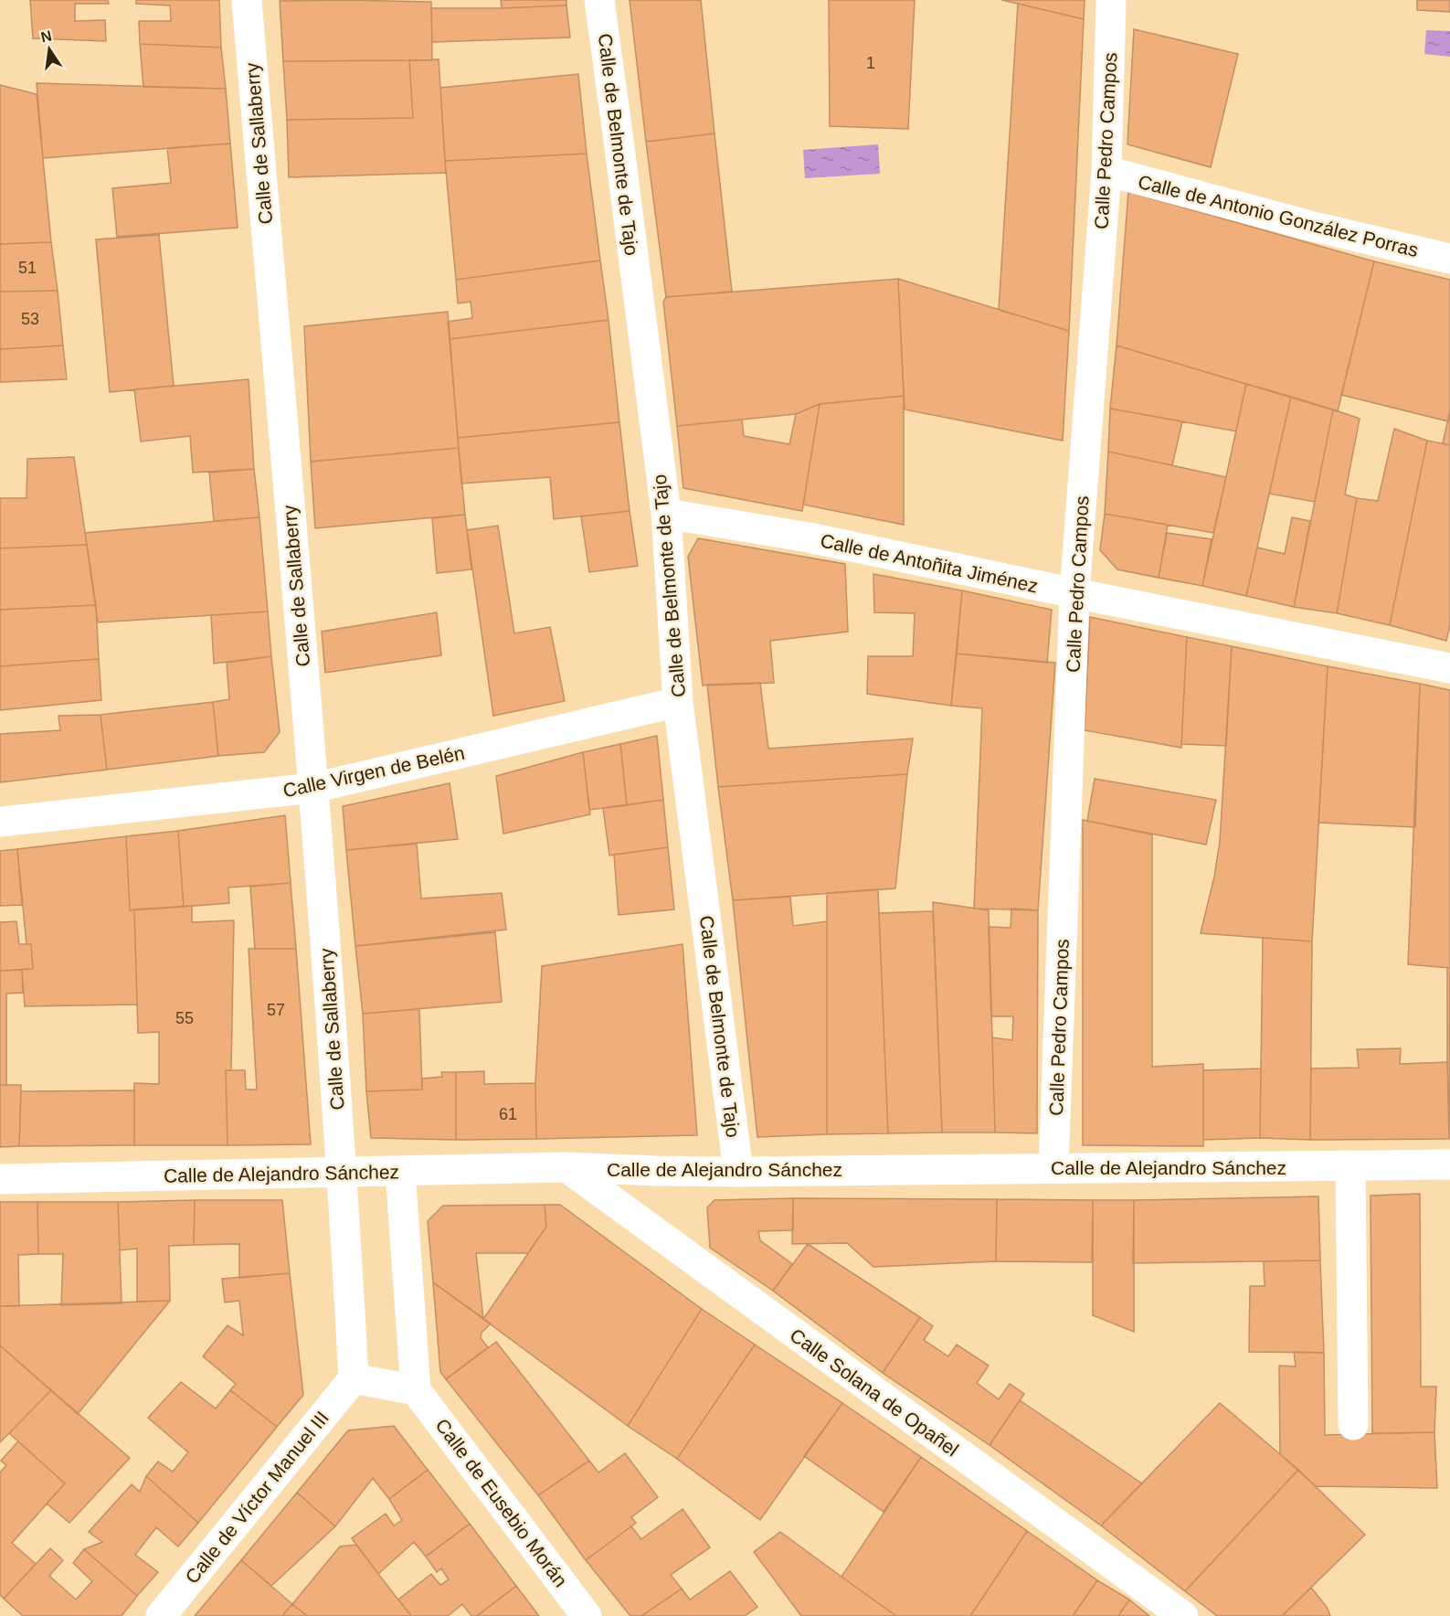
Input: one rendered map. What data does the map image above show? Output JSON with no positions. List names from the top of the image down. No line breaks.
{"streets":{"street":["Calle Pedro Campos","Calle de Sallaberry","Calle de Belmonte de Tajo","Calle de Antonio González Porras","Calle de Antoñita Jiménez","Calle Virgen de Belén","Calle de Alejandro Sánchez","Calle Solana de Opañel","Calle de Víctor Manuel III","Calle de Eusebio Morán"]},"crossings":[["Calle Pedro Campos","Calle de Antonio González Porras"],["Calle Pedro Campos","Calle de Antoñita Jiménez"],["Calle Pedro Campos","Calle de Alejandro Sánchez"],["Calle de Sallaberry","Calle Virgen de Belén"],["Calle de Sallaberry","Calle de Alejandro Sánchez"],["Calle de Belmonte de Tajo","Calle de Antoñita Jiménez"],["Calle de Belmonte de Tajo","Calle Virgen de Belén"],["Calle de Belmonte de Tajo","Calle de Alejandro Sánchez"],["Calle de Alejandro Sánchez","Calle Solana de Opañel"]],"house_numbers":["1","51","53","57","55","61"],"north":"top"}
